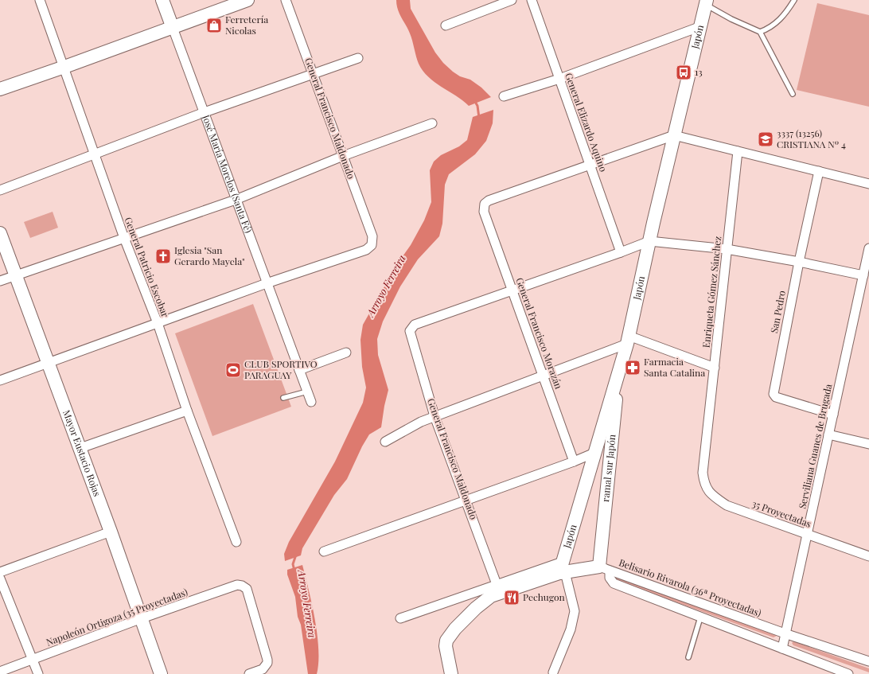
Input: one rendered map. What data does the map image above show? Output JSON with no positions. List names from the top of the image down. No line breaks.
{"streets":{"street":["Japón","General Francisco Maldonado","General Elizardo Aquino","José María Morelos (Santa Fé)","General Patricio Escobar","Enriqueta Gómez Sánchez","San Pedro","General Francisco Morazán","Serviliana Guanes de Brugada","Mayor Eustacio Rojas","ramal sur Japón","35 Proyectadas","Belisario Rivarola (36ª Proyectadas)","Napoleón Ortigoza (35 Proyectadas)"]},"crossings":[["Japón","ramal sur Japón"],["General Francisco Maldonado","José María Morelos (Santa Fé)"],["General Francisco Maldonado","General Francisco Morazán"],["General Elizardo Aquino","General Francisco Morazán"],["Enriqueta Gómez Sánchez","35 Proyectadas"],["San Pedro","Serviliana Guanes de Brugada"],["Serviliana Guanes de Brugada","35 Proyectadas"],["Serviliana Guanes de Brugada","Belisario Rivarola (36ª Proyectadas)"],["Mayor Eustacio Rojas","Napoleón Ortigoza (35 Proyectadas)"],["ramal sur Japón","Belisario Rivarola (36ª Proyectadas)"]],"water":["Arroyo Ferreira"],"places":{"shop":["Ferretería Nicolas"],"bus stop":["13"],"school or university":["3337 (13256) CRISTIANA Nº 4"],"church":["Iglesia \"San Gerardo Mayela\""],"pharmacy":["Farmacia Santa Catalina"],"sports":["CLUB SPORTIVO PARAGUAY"],"restaurant":["Pechugon"]}}
